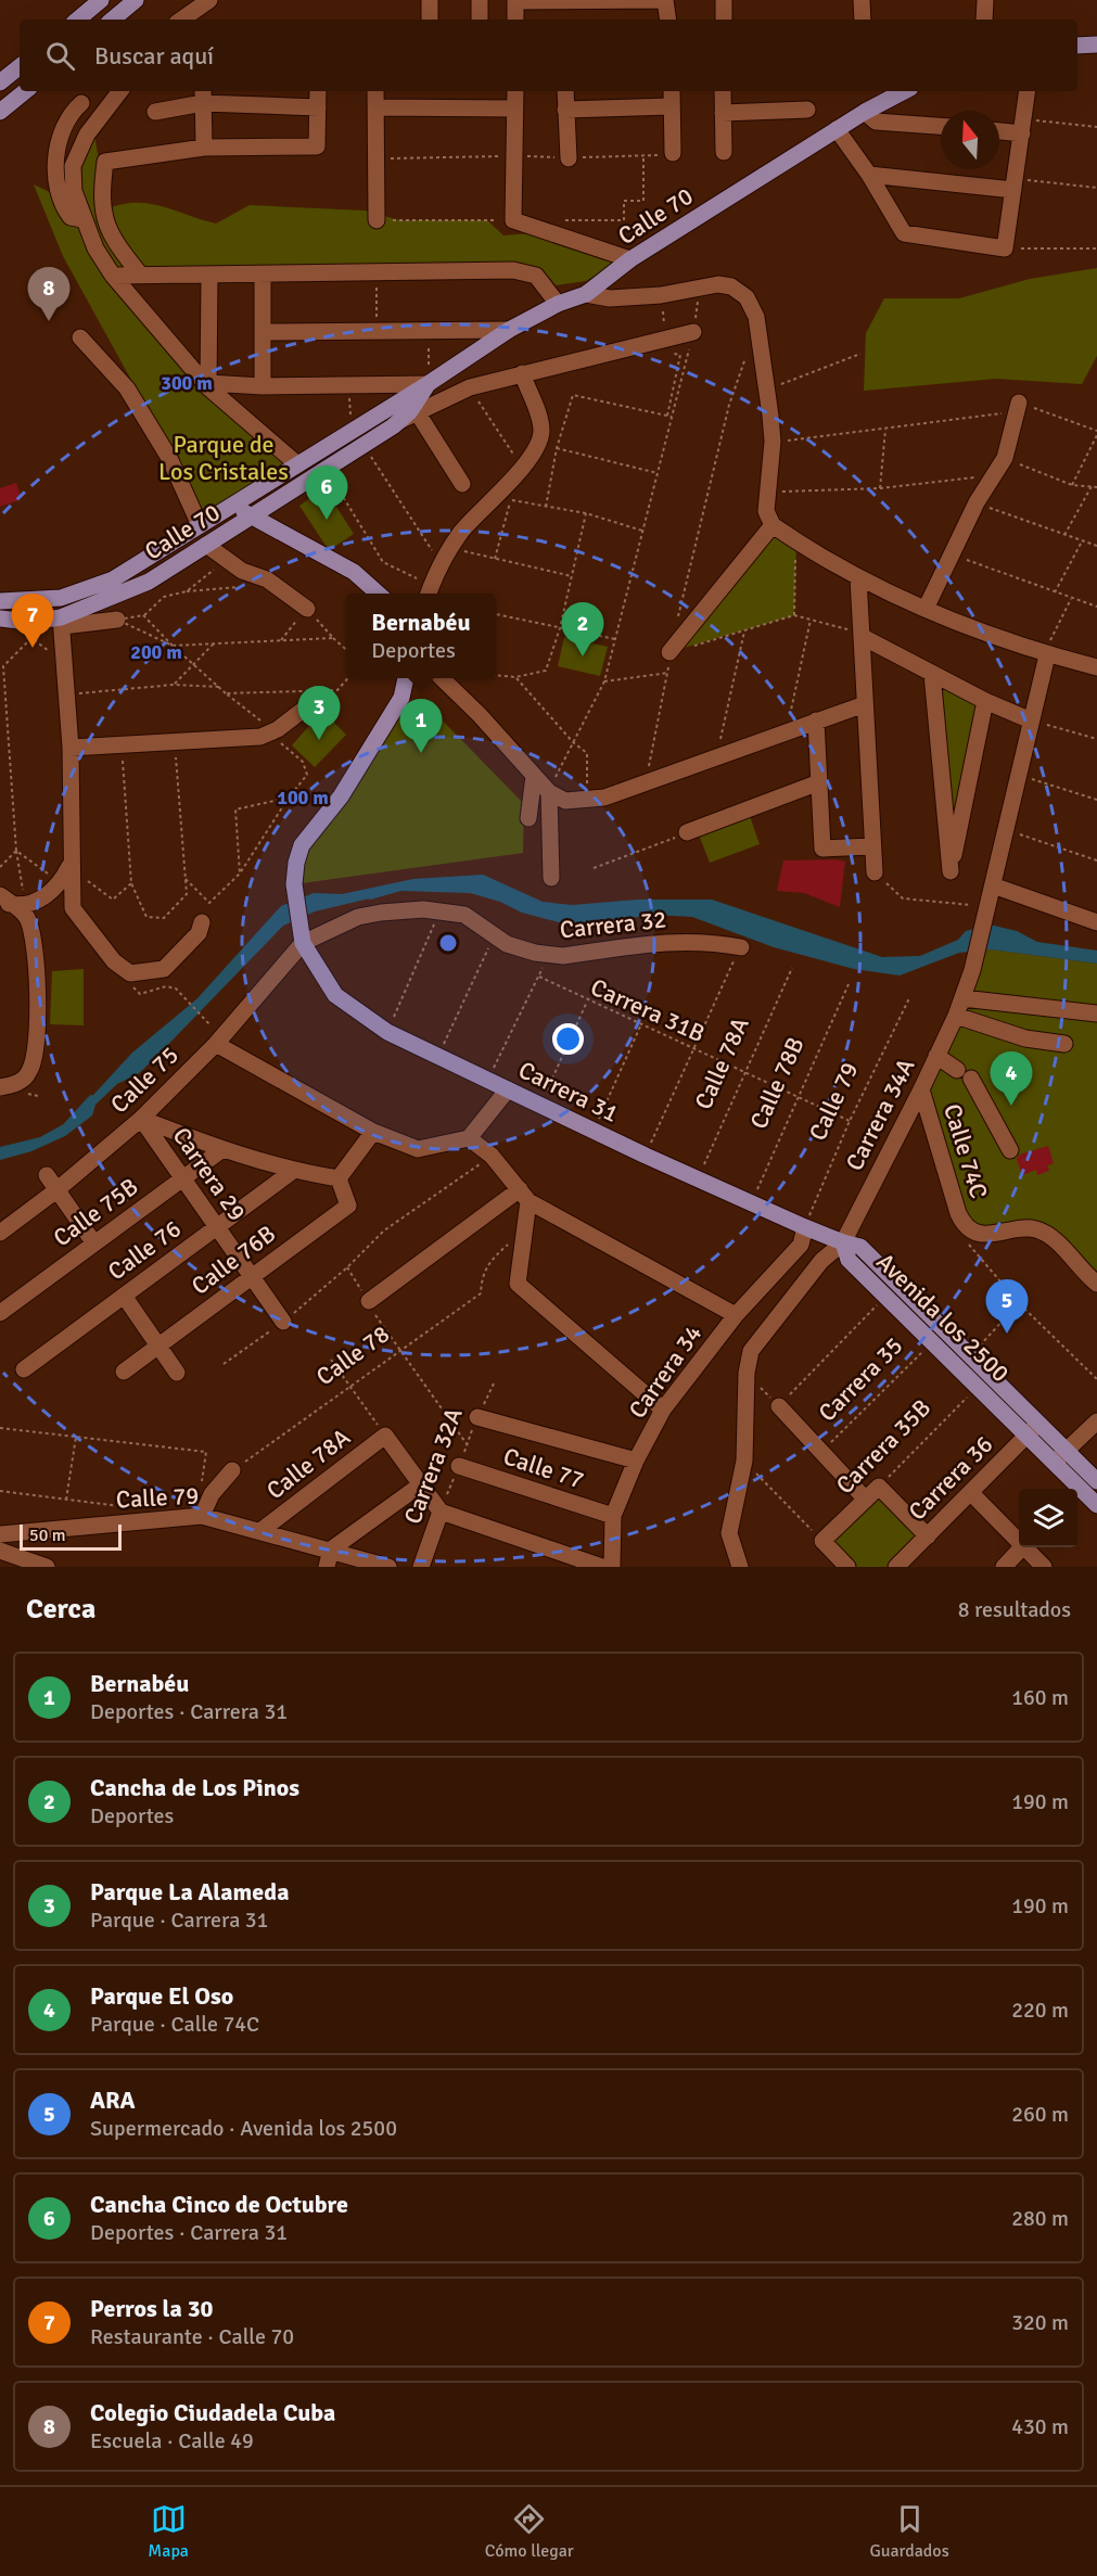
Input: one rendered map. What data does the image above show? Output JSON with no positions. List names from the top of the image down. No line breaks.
{"streets":{"main road":["Calle 70","Carrera 31","Avenida los 2500"],"street":["Carrera 32","Calle 78A","Calle 75","Calle 79","Carrera 34A","Calle 74C","Carrera 29","Calle 75B","Calle 76","Calle 76B","Carrera 34","Carrera 35B","Carrera 32A","Calle 77","Carrera 36"],"path":["Carrera 31B","Calle 78B","Calle 78","Carrera 35"]},"crossings":[["Carrera 31B","Calle 78A"],["Carrera 31B","Calle 78B"],["Carrera 31B","Carrera 31"],["Carrera 31B","Calle 79"],["Calle 78A","Carrera 31"],["Calle 78A","Calle 79"],["Calle 75","Carrera 31"],["Calle 75","Carrera 29"],["Calle 78B","Carrera 31"],["Carrera 31","Calle 79"],["Carrera 31","Carrera 34A"],["Carrera 31","Avenida los 2500"],["Carrera 31","Carrera 34"],["Calle 79","Carrera 34"],["Carrera 34A","Calle 74C"],["Carrera 34A","Avenida los 2500"],["Carrera 29","Calle 75B"],["Carrera 29","Calle 76"],["Carrera 29","Calle 76B"],["Avenida los 2500","Carrera 35"],["Avenida los 2500","Carrera 35B"],["Avenida los 2500","Carrera 36"],["Carrera 34","Calle 77"],["Carrera 32A","Calle 77"]],"parks":["Parque de Los Cristales"],"scale_bar":"50 m","north":"top","page":{"search":"Buscar aquí","pins":["8","6","7","2","3","1","4","5"],"popup":["Bernabéu","Deportes"],"scale":"50 m","heading":["Cerca","8 resultados"],"list":[{"mark":"1","name":"Bernabéu","note":"Deportes · Carrera 31","value":"160 m"},{"mark":"2","name":"Cancha de Los Pinos","note":"Deportes","value":"190 m"},{"mark":"3","name":"Parque La Alameda","note":"Parque · Carrera 31","value":"190 m"},{"mark":"4","name":"Parque El Oso","note":"Parque · Calle 74C","value":"220 m"},{"mark":"5","name":"ARA","note":"Supermercado · Avenida los 2500","value":"260 m"},{"mark":"6","name":"Cancha Cinco de Octubre","note":"Deportes · Carrera 31","value":"280 m"},{"mark":"7","name":"Perros la 30","note":"Restaurante · Calle 70","value":"320 m"},{"mark":"8","name":"Colegio Ciudadela Cuba","note":"Escuela · Calle 49","value":"430 m"}],"nav":["Mapa","Cómo llegar","Guardados"]},"rings":["300 m","200 m","100 m"]}
